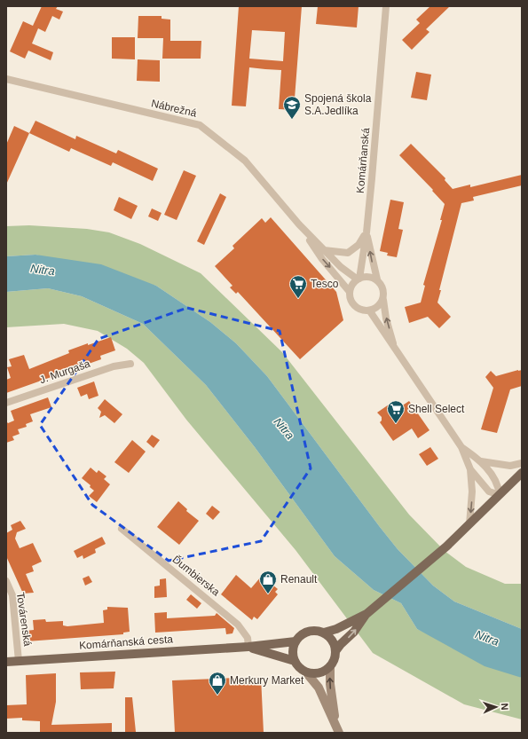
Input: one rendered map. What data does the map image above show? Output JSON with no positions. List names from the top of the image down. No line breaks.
{"streets":{"main road":["Komárňanská cesta"],"street":["Nábrežná","Komárňanská","J. Murgaša","Ďumbierska","Továrenská"]},"crossings":[["Nábrežná","Komárňanská"],["Ďumbierska","Komárňanská cesta"],["Továrenská","Komárňanská cesta"]],"water":["Nitra"],"places":{"school or university":["Spojená škola S.A.Jedlíka"],"supermarket":["Tesco","Shell Select"],"shop":["Renault","Merkury Market"]},"north":"right"}
